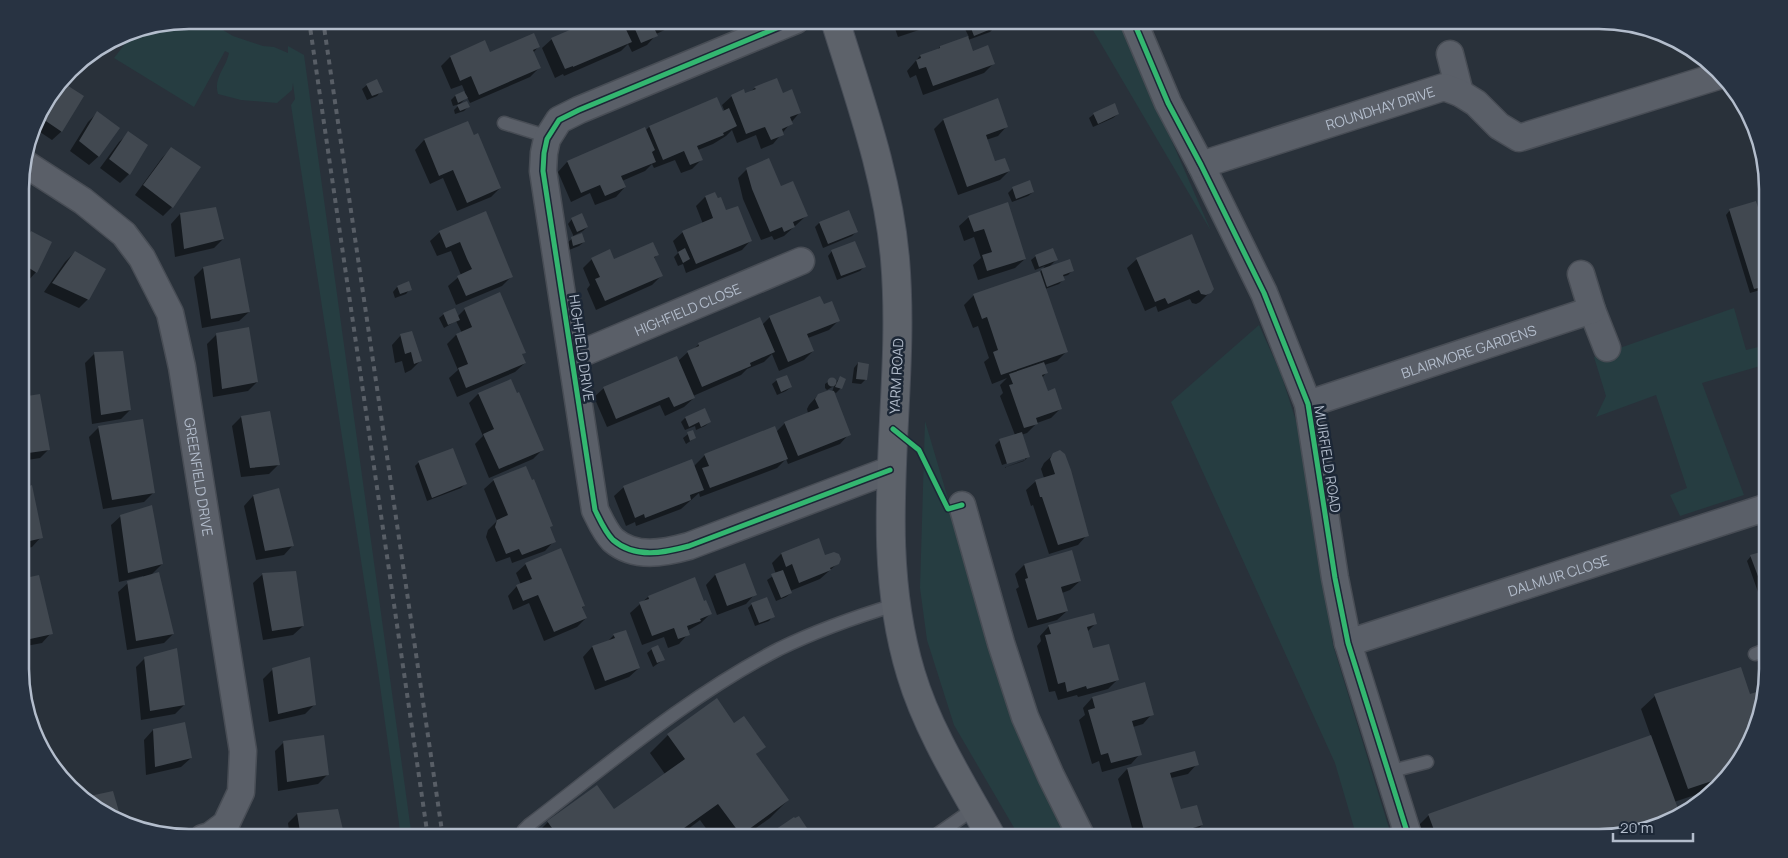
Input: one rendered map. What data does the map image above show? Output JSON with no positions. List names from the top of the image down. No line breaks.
{"streets":{"main road":["YARM ROAD"],"street":["ROUNDHAY DRIVE","HIGHFIELD CLOSE","HIGHFIELD DRIVE","BLAIRMORE GARDENS","MUIRFIELD ROAD","GREENFIELD DRIVE","DALMUIR CLOSE"]},"crossings":[["ROUNDHAY DRIVE","MUIRFIELD ROAD"],["HIGHFIELD CLOSE","HIGHFIELD DRIVE"],["HIGHFIELD DRIVE","YARM ROAD"],["BLAIRMORE GARDENS","MUIRFIELD ROAD"],["MUIRFIELD ROAD","DALMUIR CLOSE"]],"scale_bar":"20 m"}
